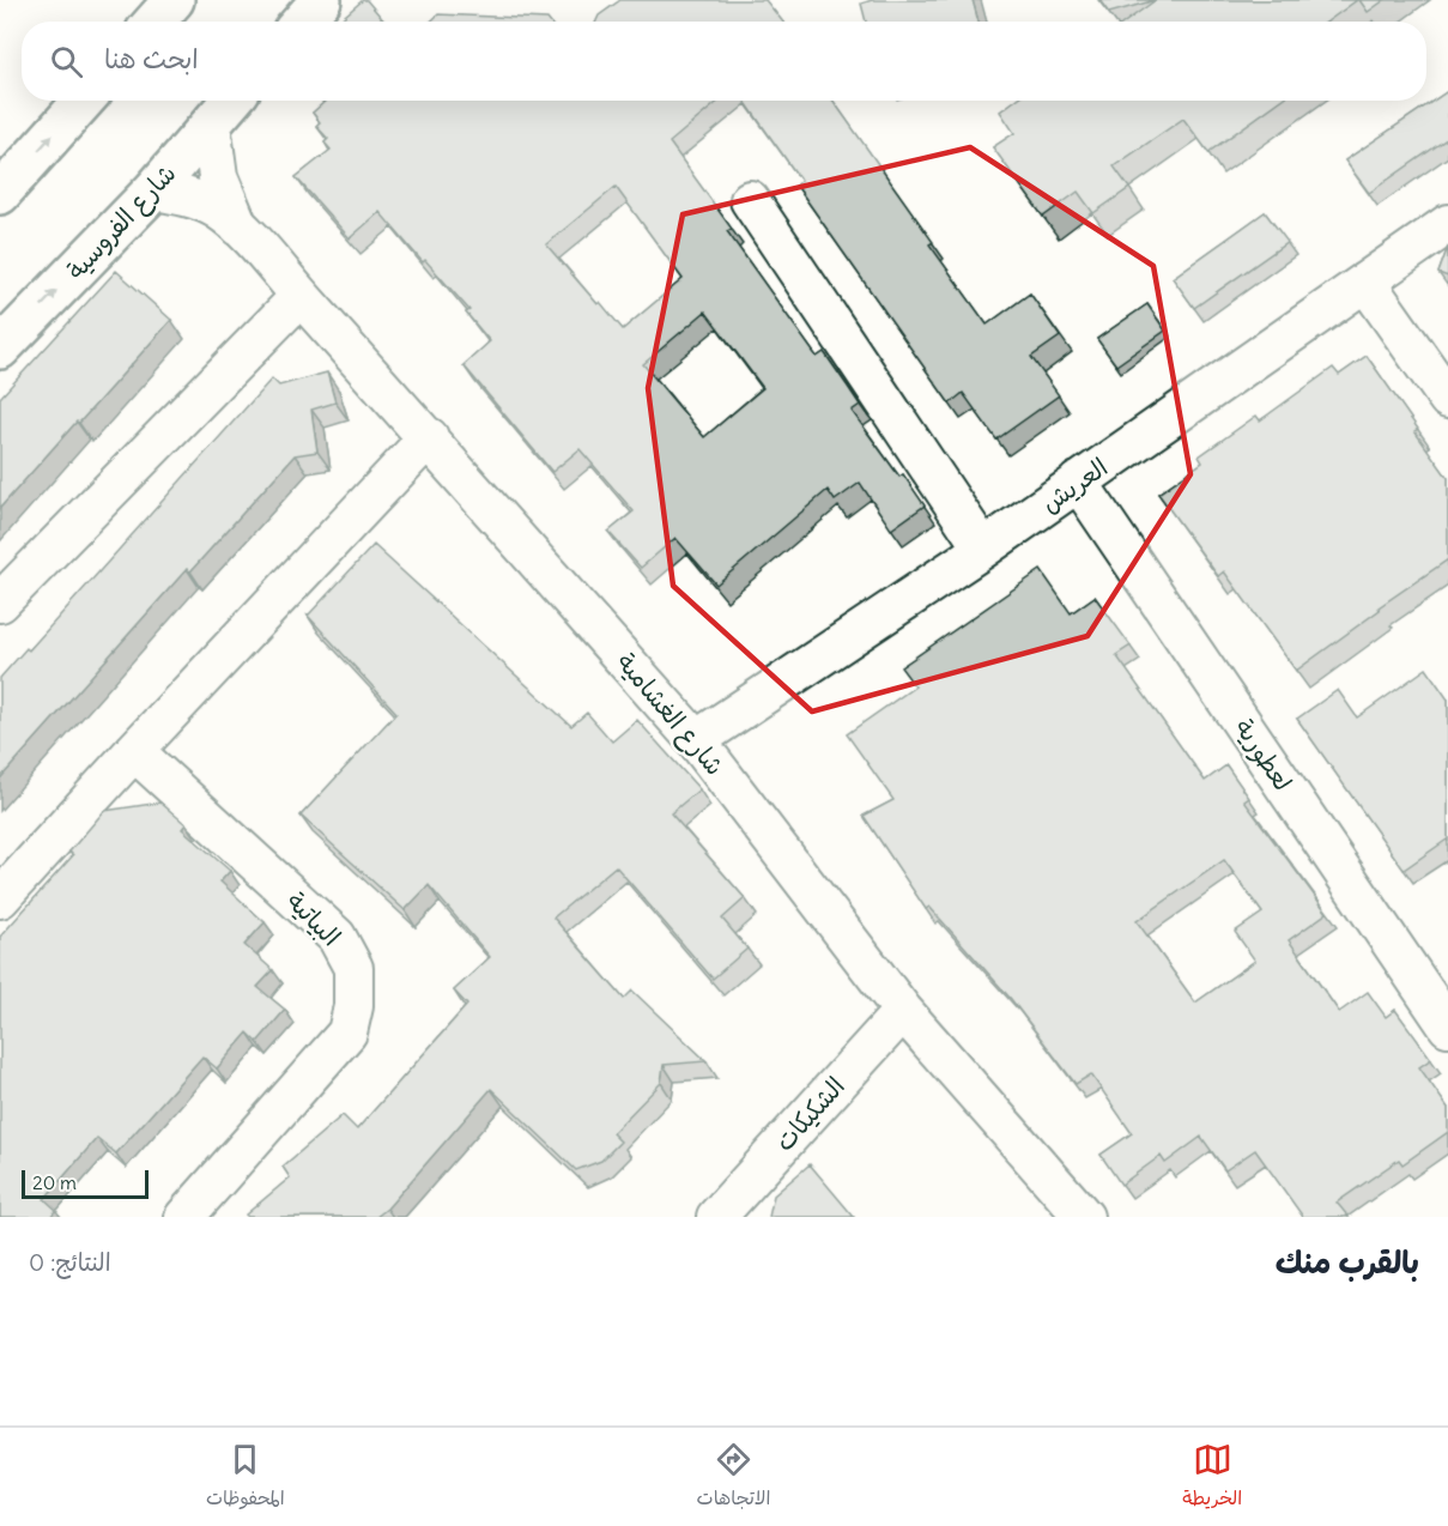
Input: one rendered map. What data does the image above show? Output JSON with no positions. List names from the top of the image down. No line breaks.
{"streets":{"main road":["شارع الفروسية"],"street":["العريش","شارع الغشامية","لعطورية","البياتية","الشكيكات"]},"crossings":[["شارع الفروسية","شارع الغشامية"],["العريش","شارع الغشامية"],["العريش","لعطورية"],["شارع الغشامية","الشكيكات"]],"scale_bar":"20 m","page":{"search":"ابحث هنا","scale":"20 m","heading":["بالقرب منك","النتائج: 0"],"nav":["الخريطة","الاتجاهات","المحفوظات"]}}
